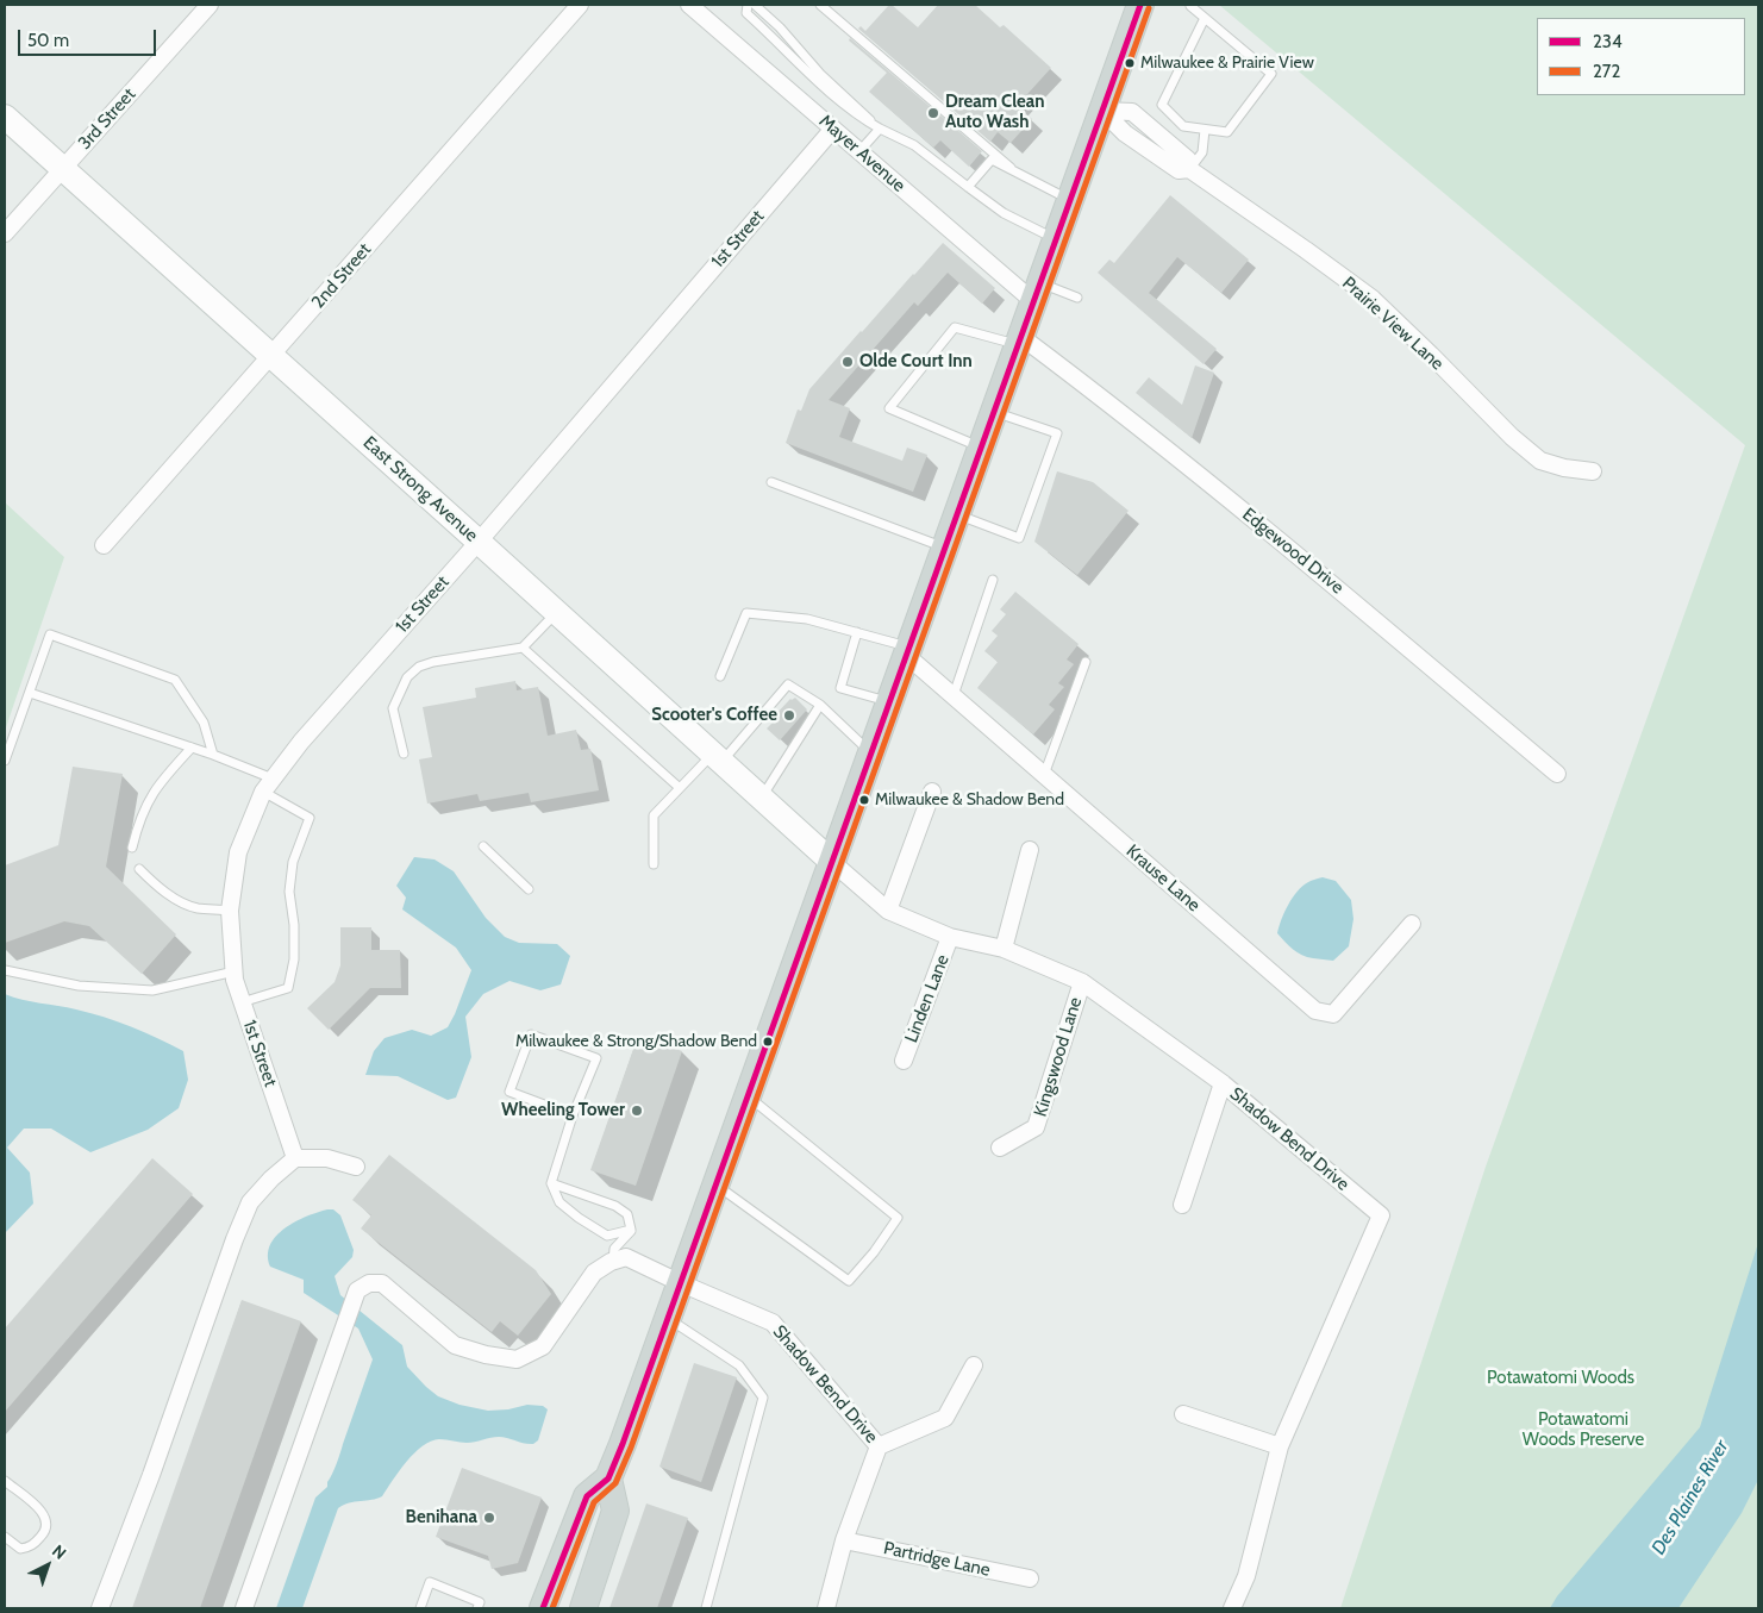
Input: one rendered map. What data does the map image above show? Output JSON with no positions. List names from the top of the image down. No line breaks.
{"streets":{"street":["3rd Street","Mayer Avenue","1st Street","2nd Street","Prairie View Lane","East Strong Avenue","Edgewood Drive","Krause Lane","Linden Lane","Kingswood Lane","Shadow Bend Drive","Partridge Lane"]},"crossings":[["3rd Street","East Strong Avenue"],["Mayer Avenue","1st Street"],["1st Street","East Strong Avenue"],["2nd Street","East Strong Avenue"],["East Strong Avenue","Shadow Bend Drive"],["Linden Lane","Shadow Bend Drive"],["Kingswood Lane","Shadow Bend Drive"],["Shadow Bend Drive","Partridge Lane"]],"water":["Des Plaines River"],"parks":["Potawatomi Woods","Potawatomi Woods Preserve"],"places":["Milwaukee & Prairie View","Dream Clean Auto Wash","Olde Court Inn","Scooter's Coffee","Milwaukee & Shadow Bend","Milwaukee & Strong/Shadow Bend","Wheeling Tower","Benihana"],"lines":["transit line 234","transit line 272"],"legend":["234","272"],"scale_bar":"50 m","north":"top right"}
